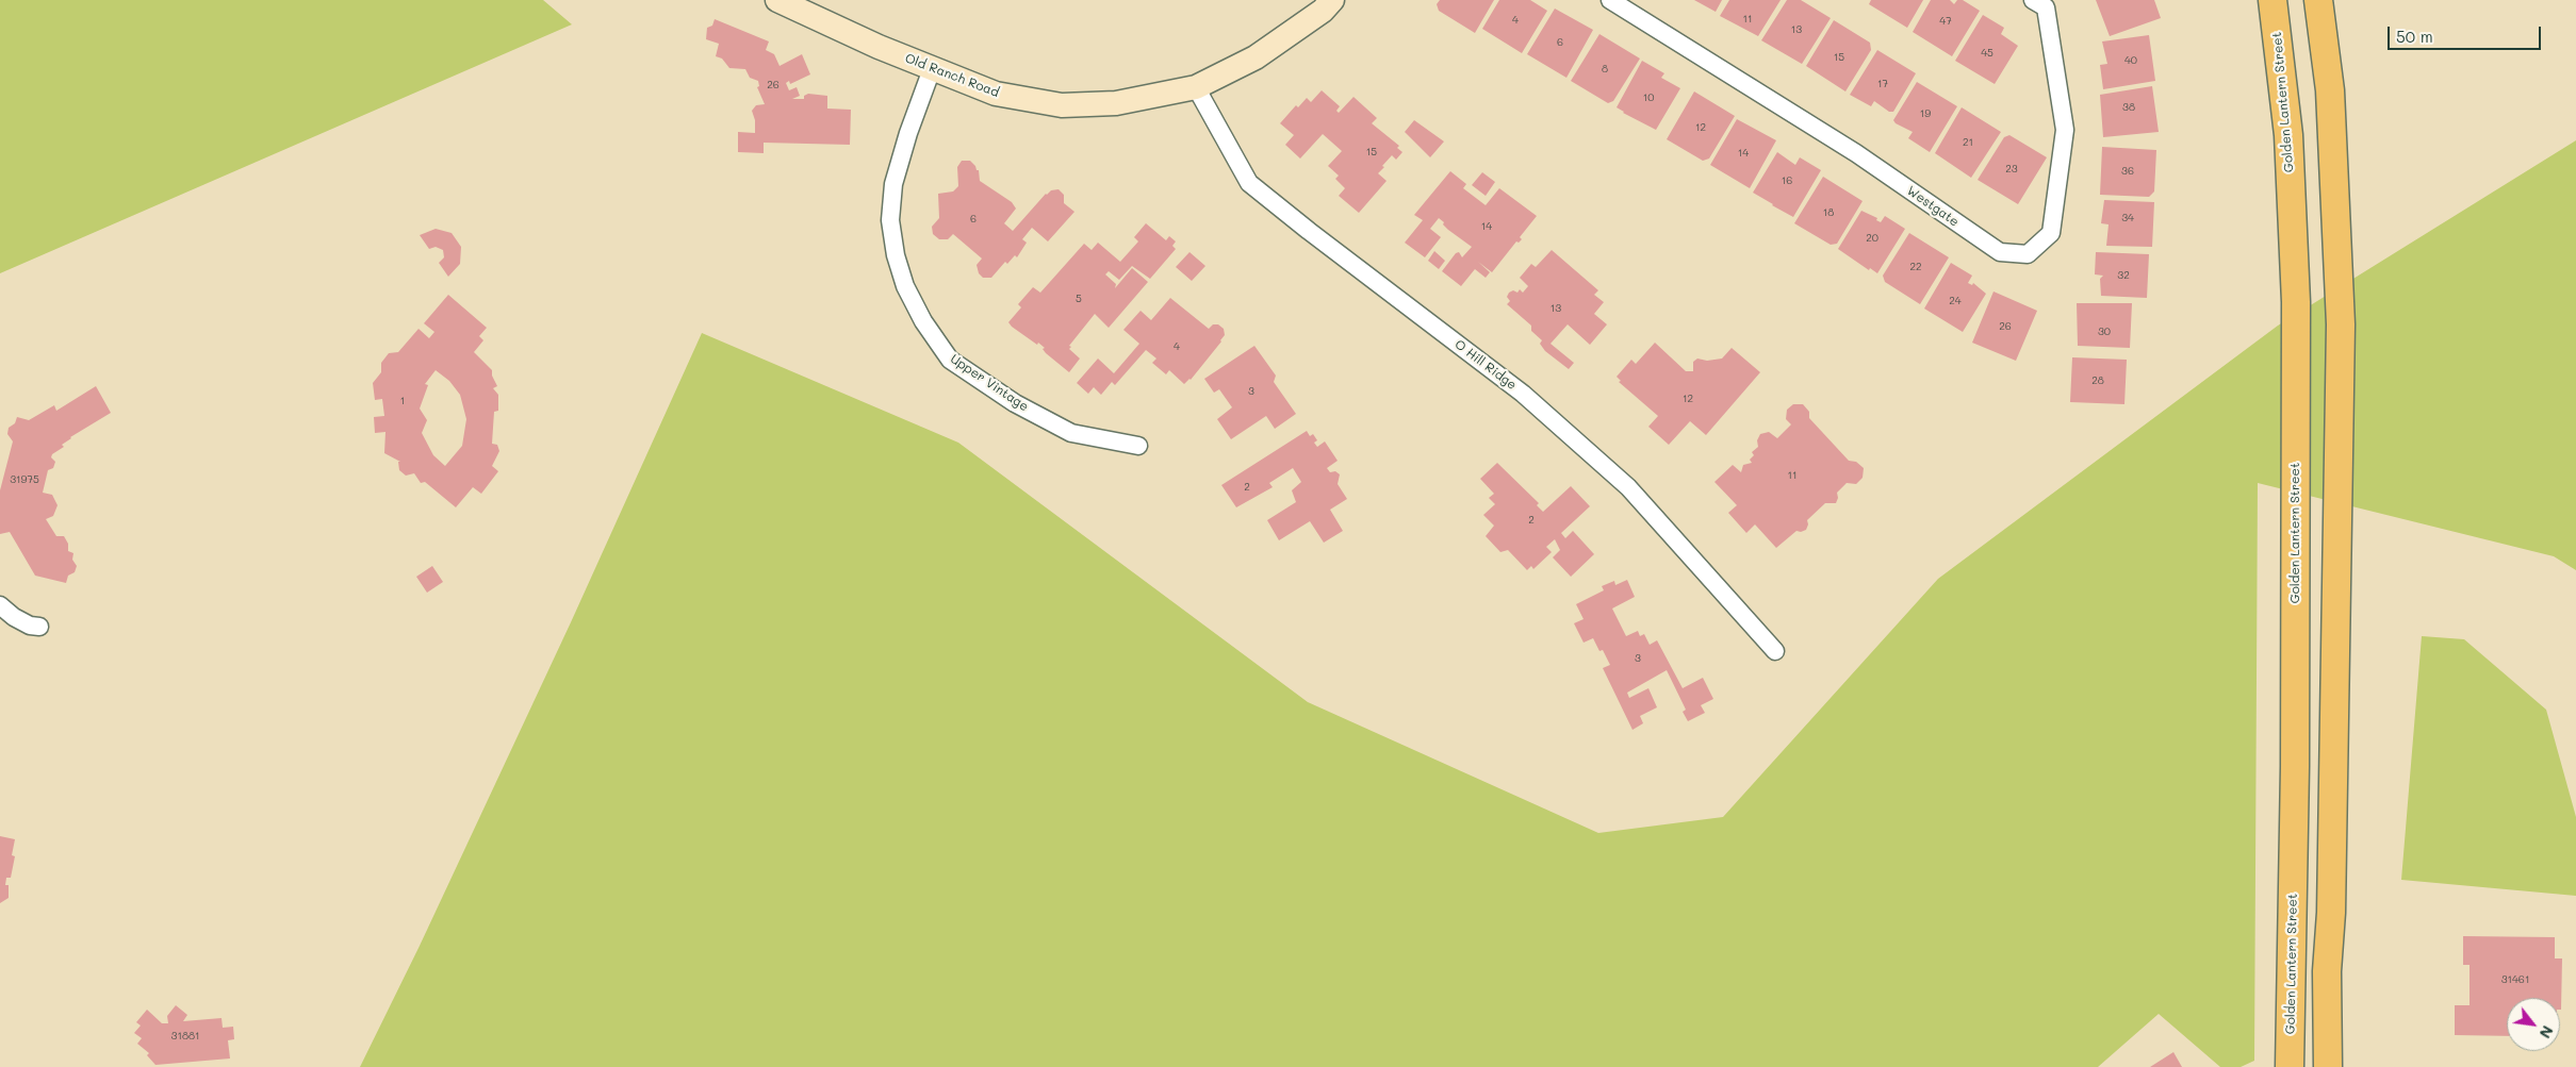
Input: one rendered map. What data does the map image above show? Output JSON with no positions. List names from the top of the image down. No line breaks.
{"streets":{"main road":["Golden Lantern Street"],"street":["Old Ranch Road","Westgate","O Hill Ridge","Upper Vintage"]},"crossings":[["Old Ranch Road","O Hill Ridge"],["Old Ranch Road","Upper Vintage"]],"house_numbers":["11","4","47","13","6","45","15","40","8","17","26","10","38","19","12","21","15","14","23","36","16","18","34","6","14","20","22","32","5","24","13","26","30","4","28","3","12","1","11","31975","2","2","3","31461","31881"],"scale_bar":"50 m","north":"bottom right"}
